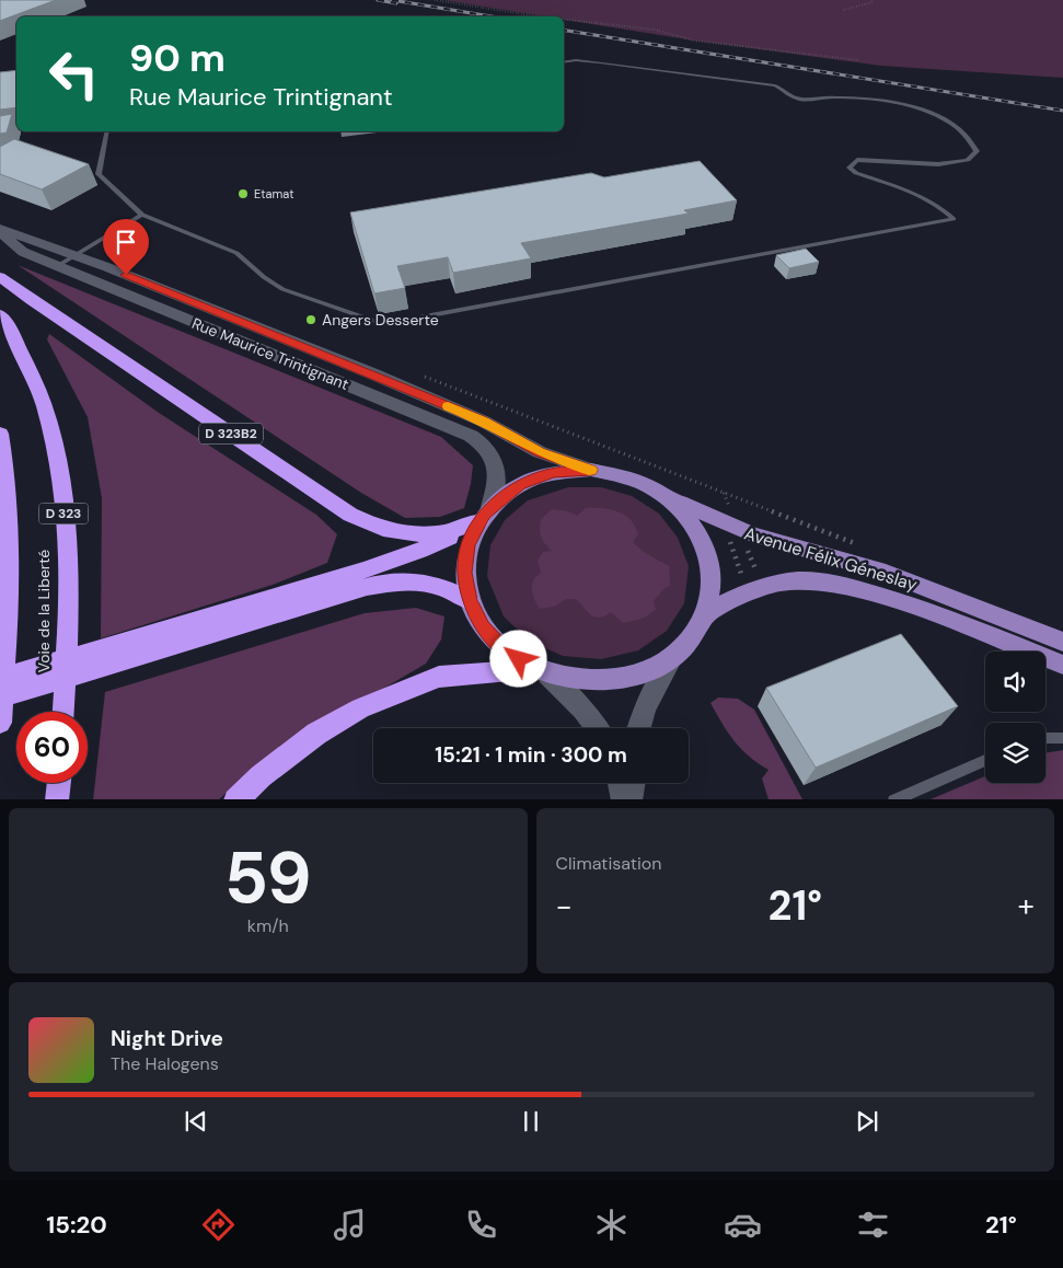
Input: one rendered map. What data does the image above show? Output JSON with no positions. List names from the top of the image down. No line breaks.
{"streets":{"highway":["D 323B2","D 323","Voie de la Liberté"],"main road":["Avenue Félix Géneslay"],"street":["Rue Maurice Trintignant"]},"crossings":[["Rue Maurice Trintignant","D 323B2"]],"places":["Etamat","Angers Desserte"],"page":{"turn":["90 m","Rue Maurice Trintignant"],"limit":"60","trip":"15:21 · 1 min · 300 m","tile":[["59","km/h"],"Climatisation"],"heat":["−","21°","+"],"song":["Night Drive","The Halogens"],"tabs":["15:20","21°"]}}
